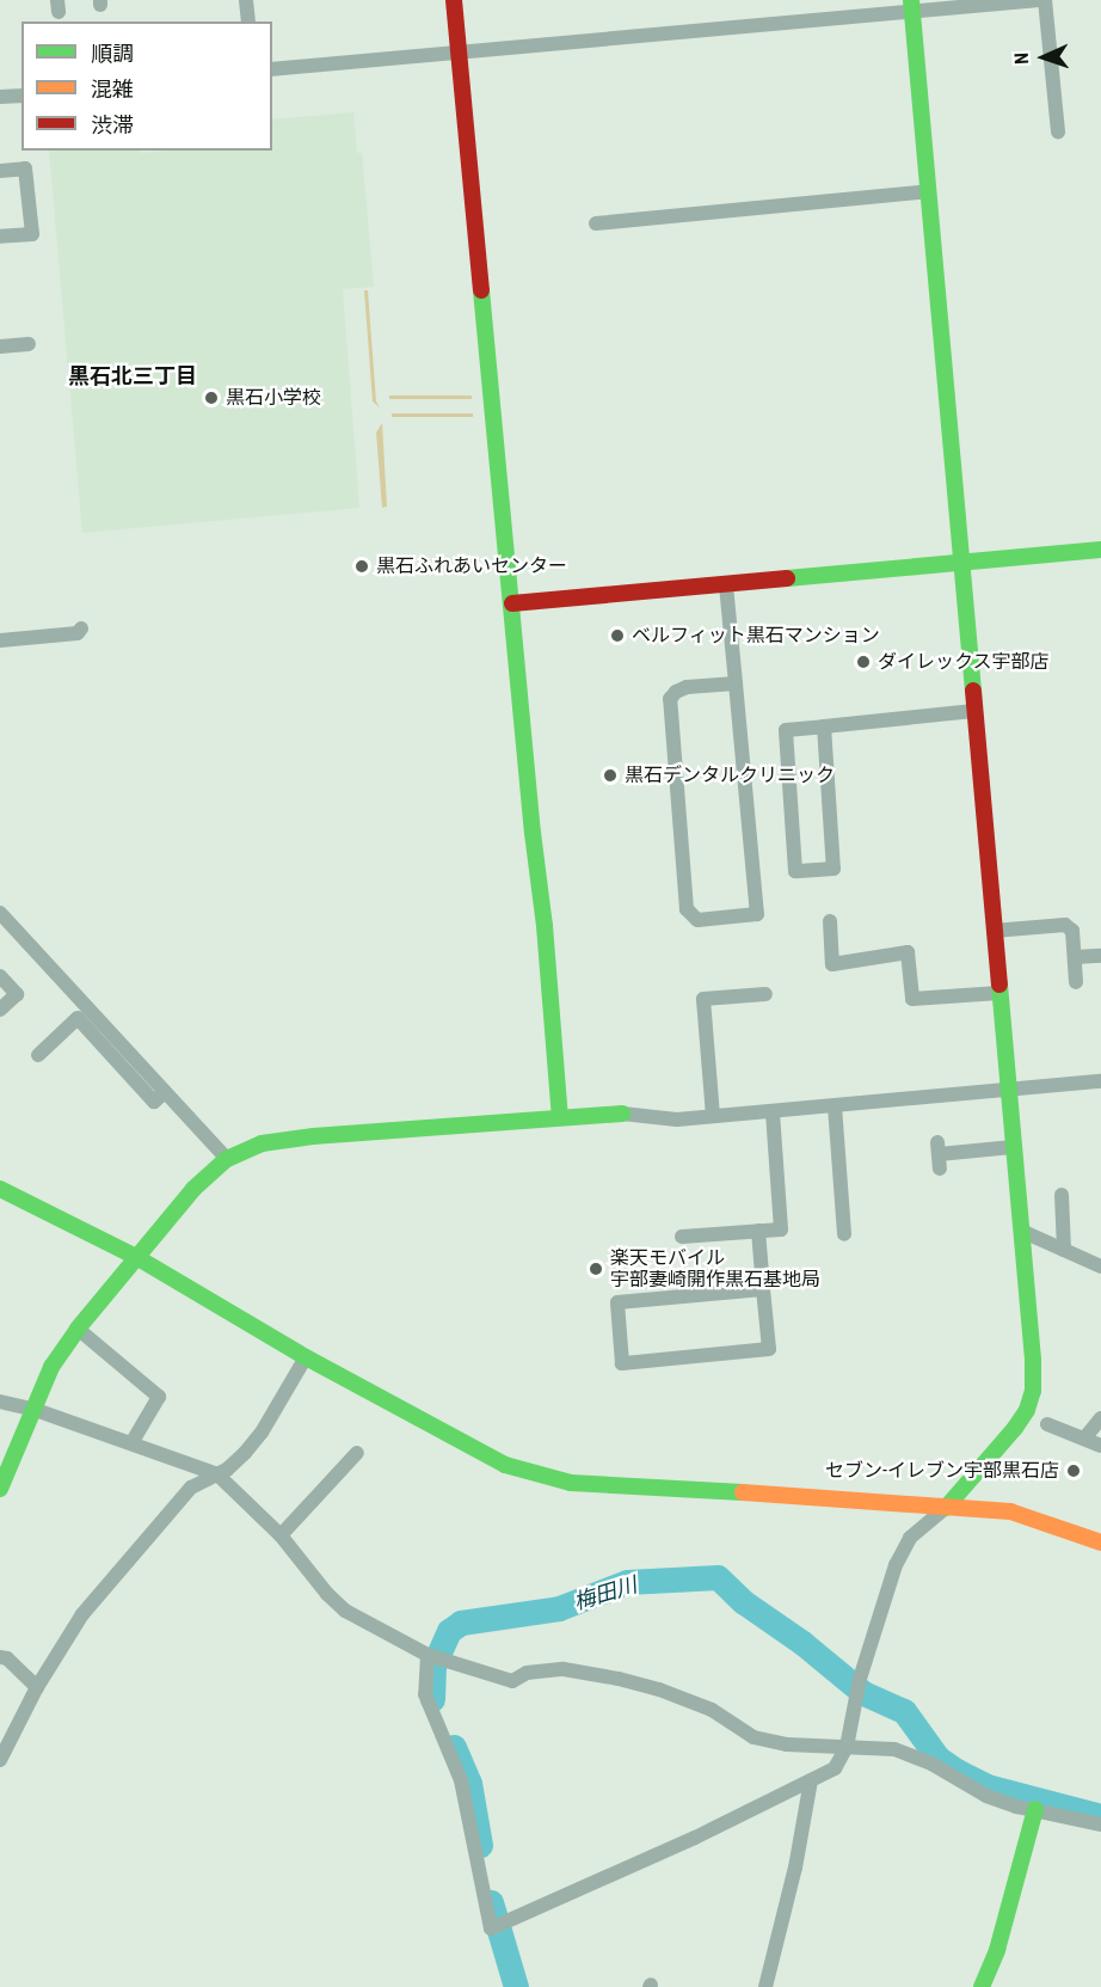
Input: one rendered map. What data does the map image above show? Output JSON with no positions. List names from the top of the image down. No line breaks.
{"districts":["黒石北三丁目"],"water":["梅田川"],"places":["黒石小学校","黒石ふれあいセンター","ベルフィット黒石マンション","ダイレックス宇部店","黒石デンタルクリニック","楽天モバイル 宇部妻崎開作黒石基地局","セブン-イレブン宇部黒石店"],"legend":["順調","混雑","渋滞"],"north":"left"}
